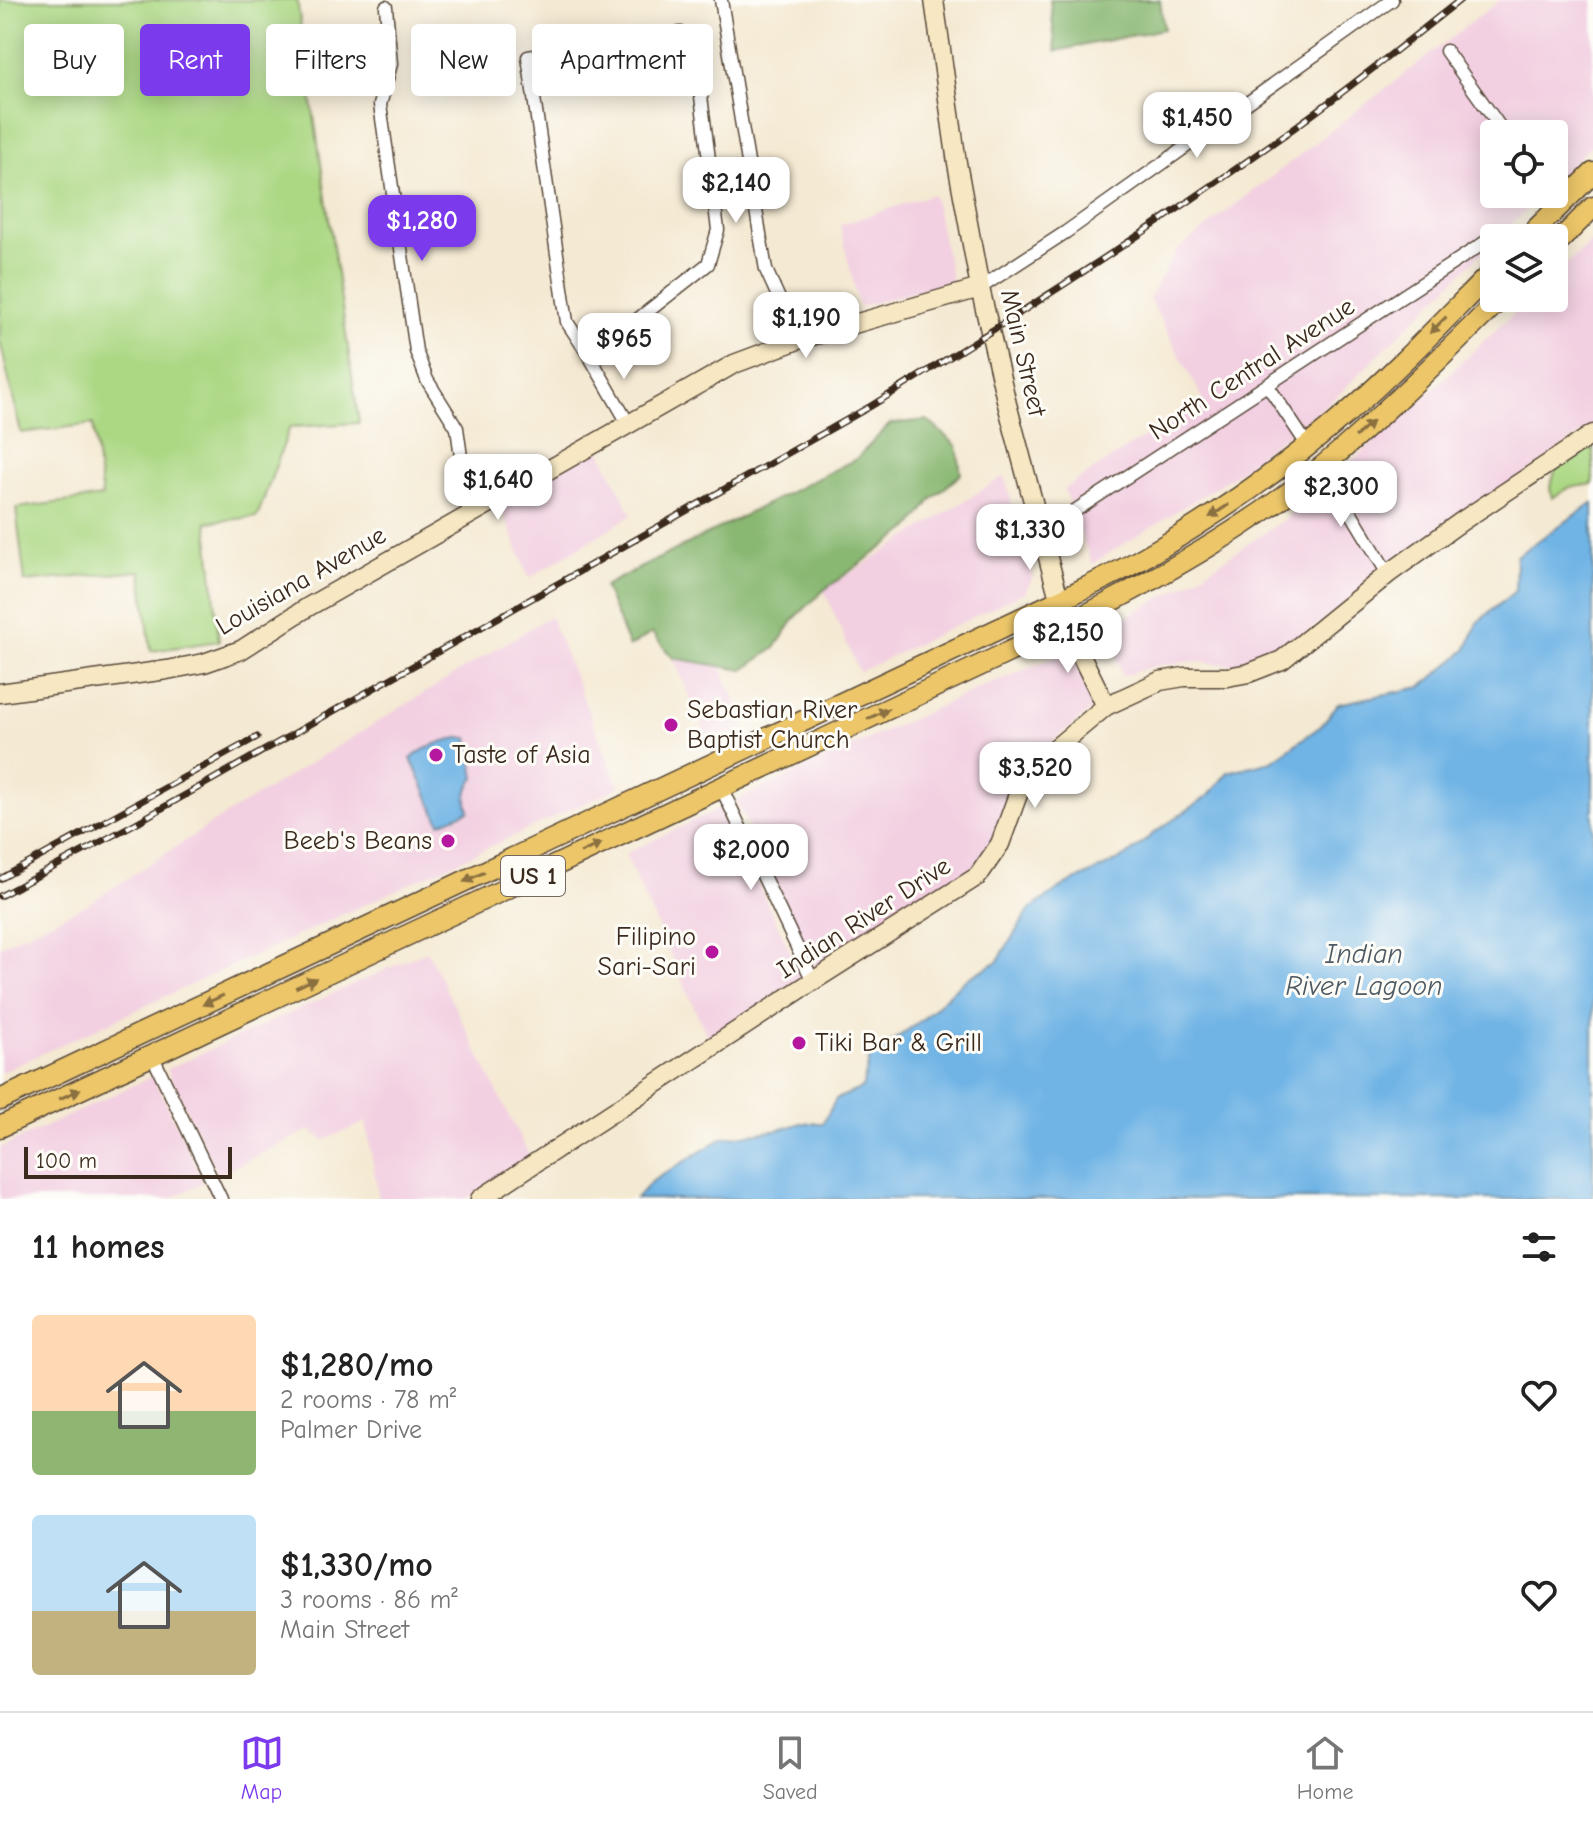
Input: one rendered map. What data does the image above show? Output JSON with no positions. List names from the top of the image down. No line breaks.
{"streets":{"main road":["US 1"],"street":["Main Street","North Central Avenue","Louisiana Avenue","Indian River Drive"]},"crossings":[["Main Street","North Central Avenue"],["Main Street","Louisiana Avenue"],["Main Street","US 1"],["Main Street","Indian River Drive"]],"water":["Indian River Lagoon"],"places":["Sebastian River Baptist Church","Taste of Asia","Beeb's Beans","Filipino Sari-Sari","Tiki Bar & Grill"],"scale_bar":"100 m","page":{"chip":["Buy","Rent","Filters","New","Apartment"],"price":["$1,450","$2,140","$1,280","$1,190","$965","$1,640","$2,300","$1,330","$2,150","$3,520","$2,000"],"scale":"100 m","heading":"11 homes","list":[{"name":"$1,280/mo","note":"2 rooms · 78 m² · Palmer Drive"},{"name":"$1,330/mo","note":"3 rooms · 86 m² · Main Street"}],"tabs":["Map","Saved","Home"]}}
